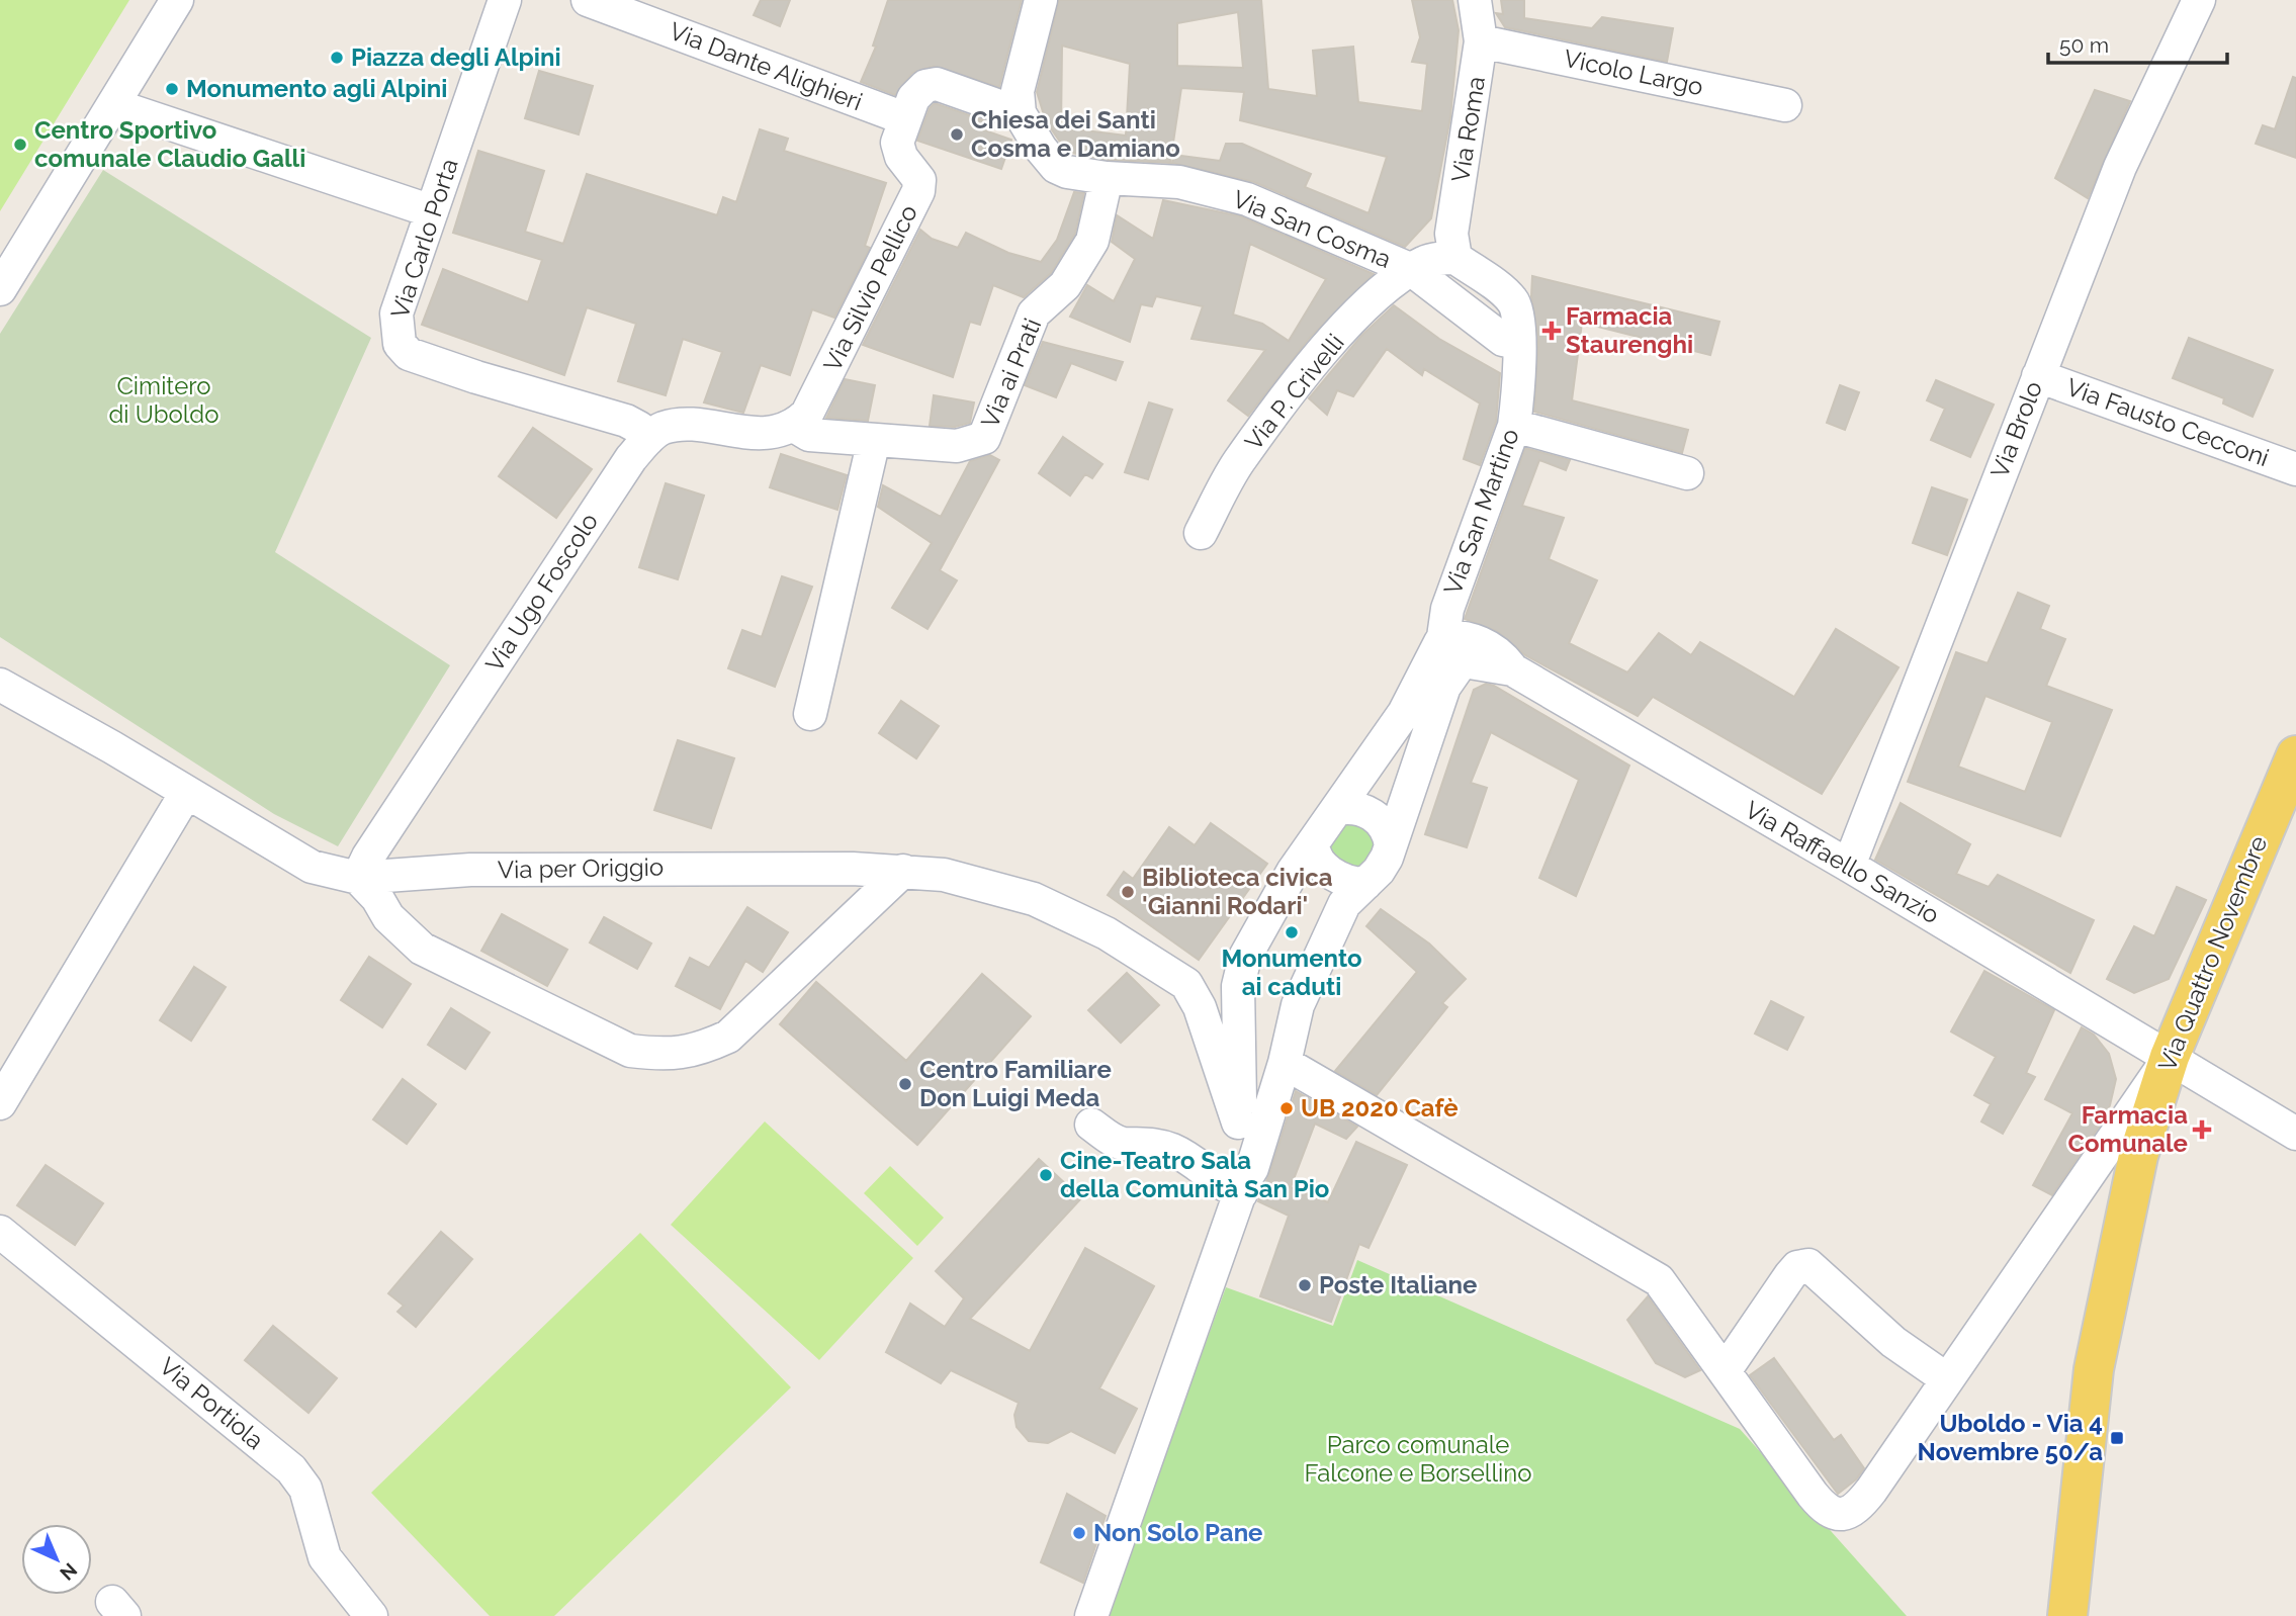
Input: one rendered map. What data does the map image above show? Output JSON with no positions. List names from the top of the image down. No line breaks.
{"streets":{"main road":["Via Quattro Novembre"],"street":["Via Dante Alighieri","Vicolo Largo","Via Roma","Via San Cosma","Via Carlo Porta","Via Silvio Pellico","Via ai Prati","Via P. Crivelli","Via Fausto Cecconi","Via Brolo","Via San Martino","Via Ugo Foscolo","Via Raffaello Sanzio","Via per Origgio","Via Portiola"]},"crossings":[["Via Dante Alighieri","Via Silvio Pellico"],["Vicolo Largo","Via Roma"],["Via Roma","Via P. Crivelli"],["Via Roma","Via San Martino"],["Via San Cosma","Via Silvio Pellico"],["Via San Cosma","Via ai Prati"],["Via San Cosma","Via P. Crivelli"],["Via San Cosma","Via San Martino"],["Via Carlo Porta","Via Ugo Foscolo"],["Via Silvio Pellico","Via ai Prati"],["Via Silvio Pellico","Via Ugo Foscolo"],["Via ai Prati","Via Ugo Foscolo"],["Via P. Crivelli","Via San Martino"],["Via Fausto Cecconi","Via Brolo"],["Via Brolo","Via Raffaello Sanzio"],["Via San Martino","Via Raffaello Sanzio"],["Via San Martino","Via per Origgio"],["Via Ugo Foscolo","Via per Origgio"],["Via Raffaello Sanzio","Via Quattro Novembre"]],"parks":["Cimitero di Uboldo","Parco comunale Falcone e Borsellino"],"places":{"other":["Piazza degli Alpini","Monumento agli Alpini","Chiesa dei Santi Cosma e Damiano","Centro Sportivo comunale Claudio Galli","Biblioteca civica 'Gianni Rodari'","Monumento ai caduti","Centro Familiare Don Luigi Meda","UB 2020 Cafè","Cine-Teatro Sala della Comunità San Pio","Poste Italiane","Non Solo Pane"],"health":["Farmacia Staurenghi","Farmacia Comunale"],"transit":["Uboldo - Via 4 Novembre 50/a"]},"scale_bar":"50 m","north":"bottom right"}
